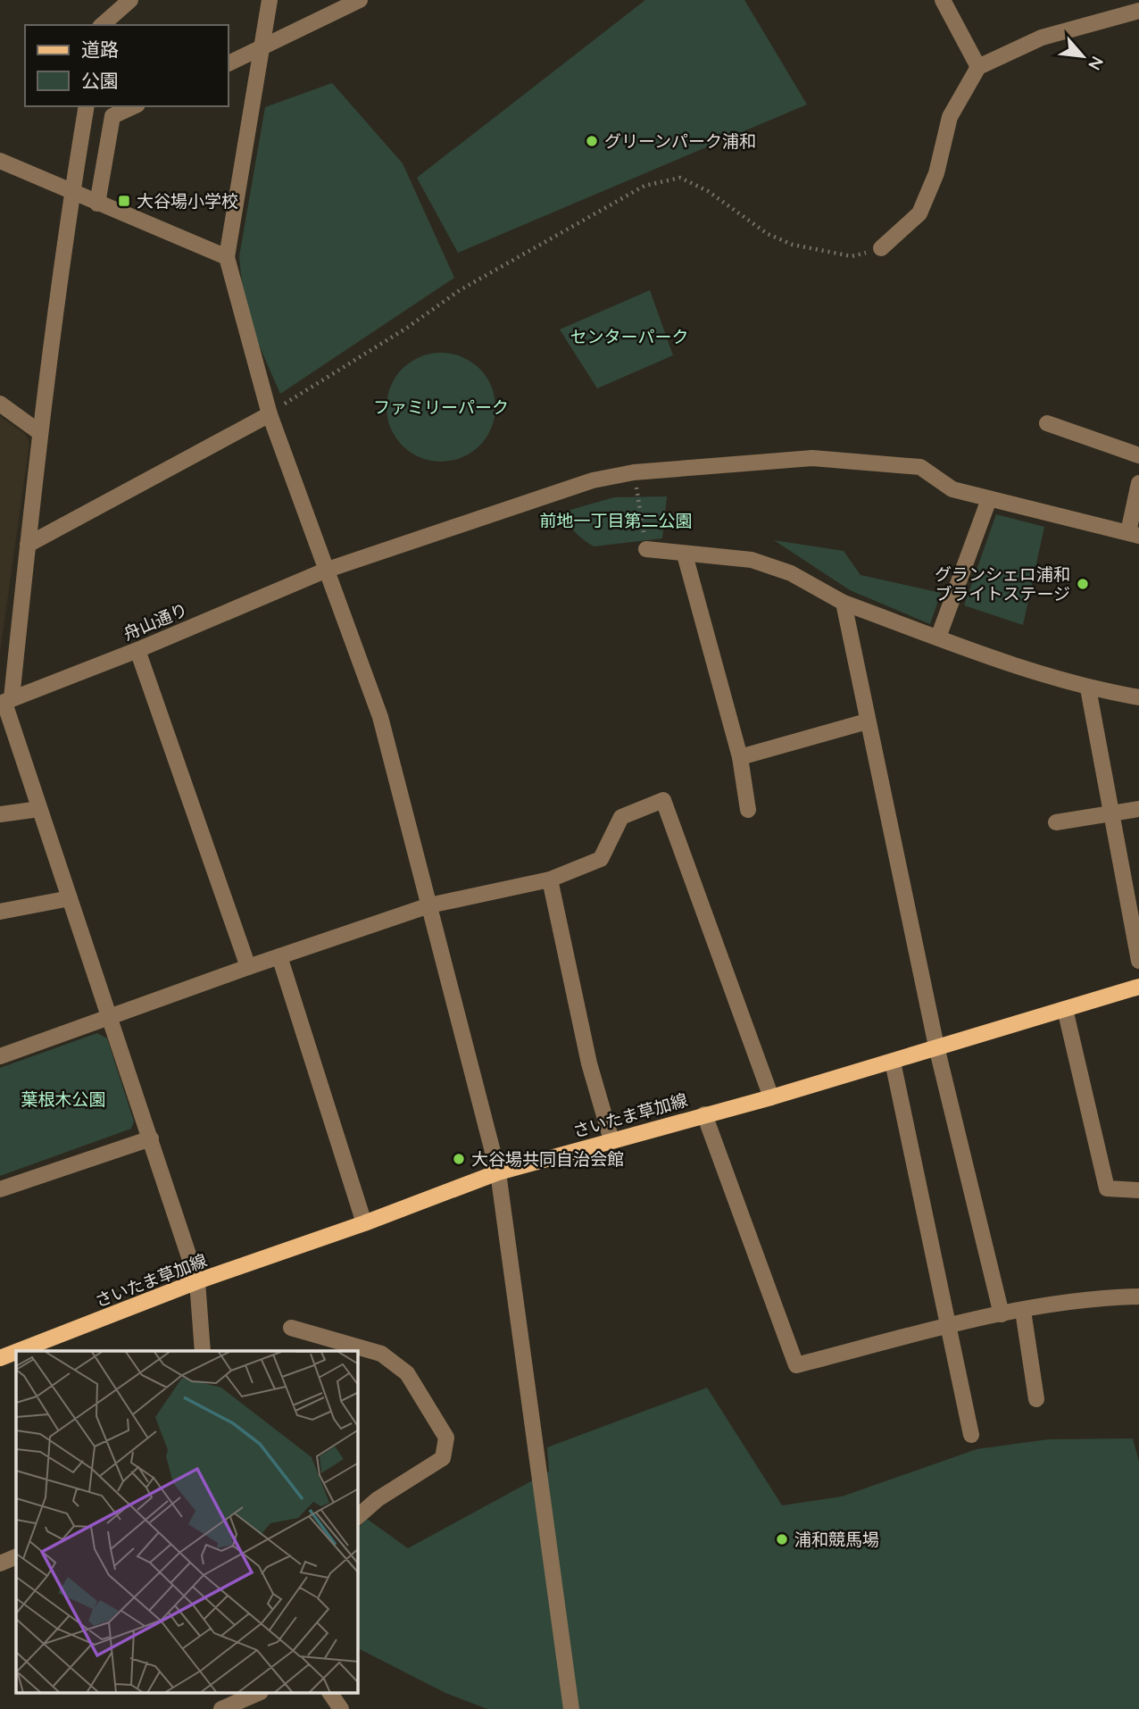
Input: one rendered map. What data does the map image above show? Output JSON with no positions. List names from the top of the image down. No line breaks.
{"streets":{"main road":["さいたま草加線"],"street":["舟山通り"]},"parks":["センターパーク","ファミリーパーク","前地一丁目第二公園","葉根木公園"],"places":{"other":["グリーンパーク浦和","グランシェロ浦和 ブライトステージ","大谷場共同自治会館","浦和競馬場"],"transit":["大谷場小学校"]},"legend":["道路","公園"],"north":"bottom right"}
